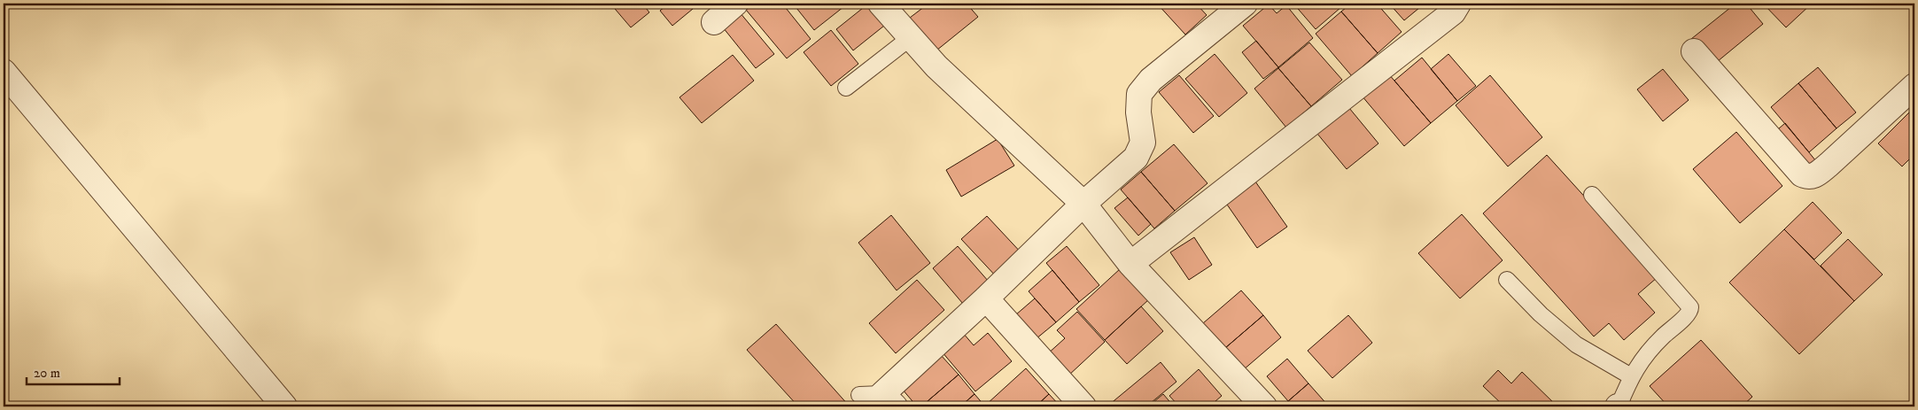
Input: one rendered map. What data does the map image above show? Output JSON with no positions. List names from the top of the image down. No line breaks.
{"scale_bar":"20 m"}
